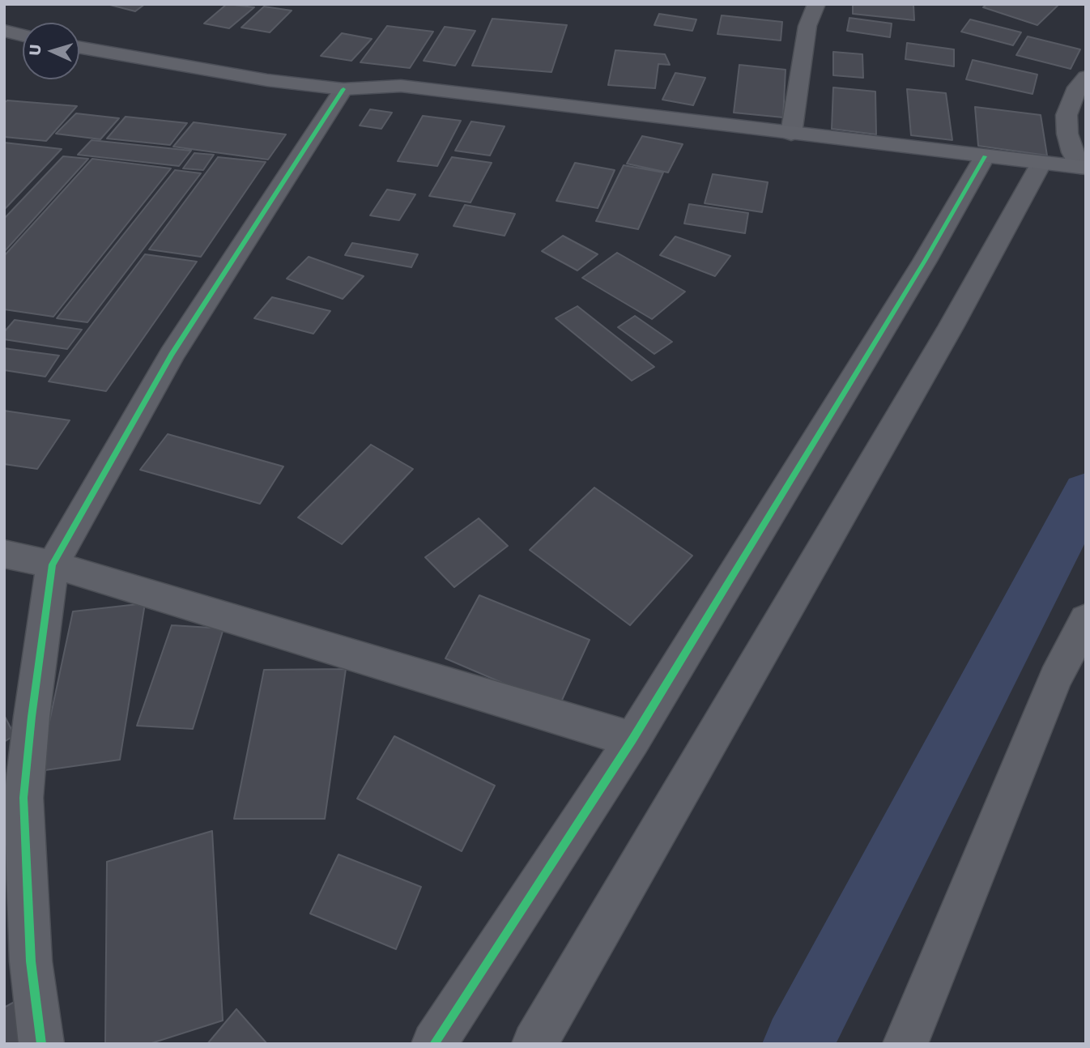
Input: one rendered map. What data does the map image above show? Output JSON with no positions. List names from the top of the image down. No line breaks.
{"north":"left"}
